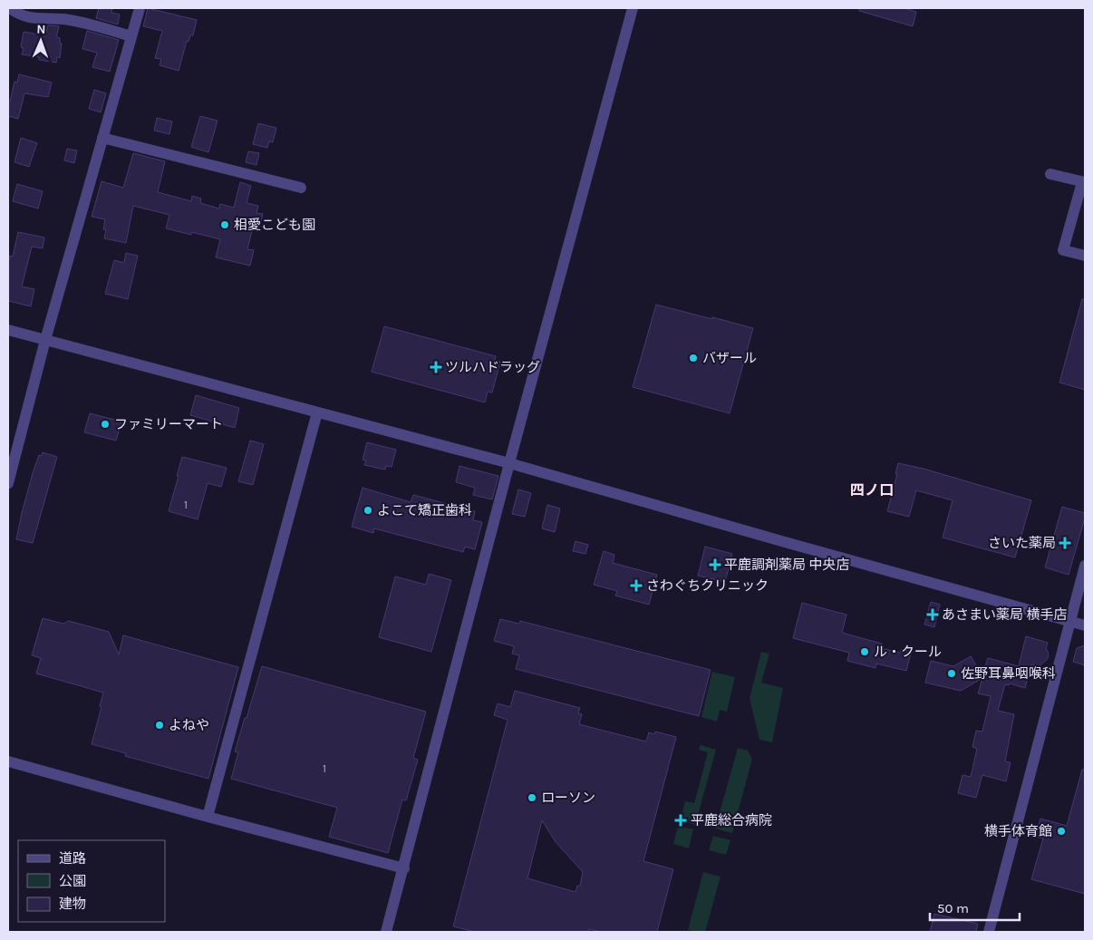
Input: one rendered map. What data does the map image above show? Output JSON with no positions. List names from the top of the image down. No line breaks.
{"districts":["四ノ口"],"places":{"other":["相愛こども園","バザール","ファミリーマート","よこて矯正歯科","ル・クール","佐野耳鼻咽喉科","よねや","ローソン","横手体育館"],"health":["ツルハドラッグ","さいた薬局","平鹿調剤薬局 中央店","さわぐちクリニック","あさまい薬局 横手店","平鹿総合病院"]},"house_numbers":["1","1"],"legend":["道路","公園","建物"],"scale_bar":"50 m","north":"top"}
